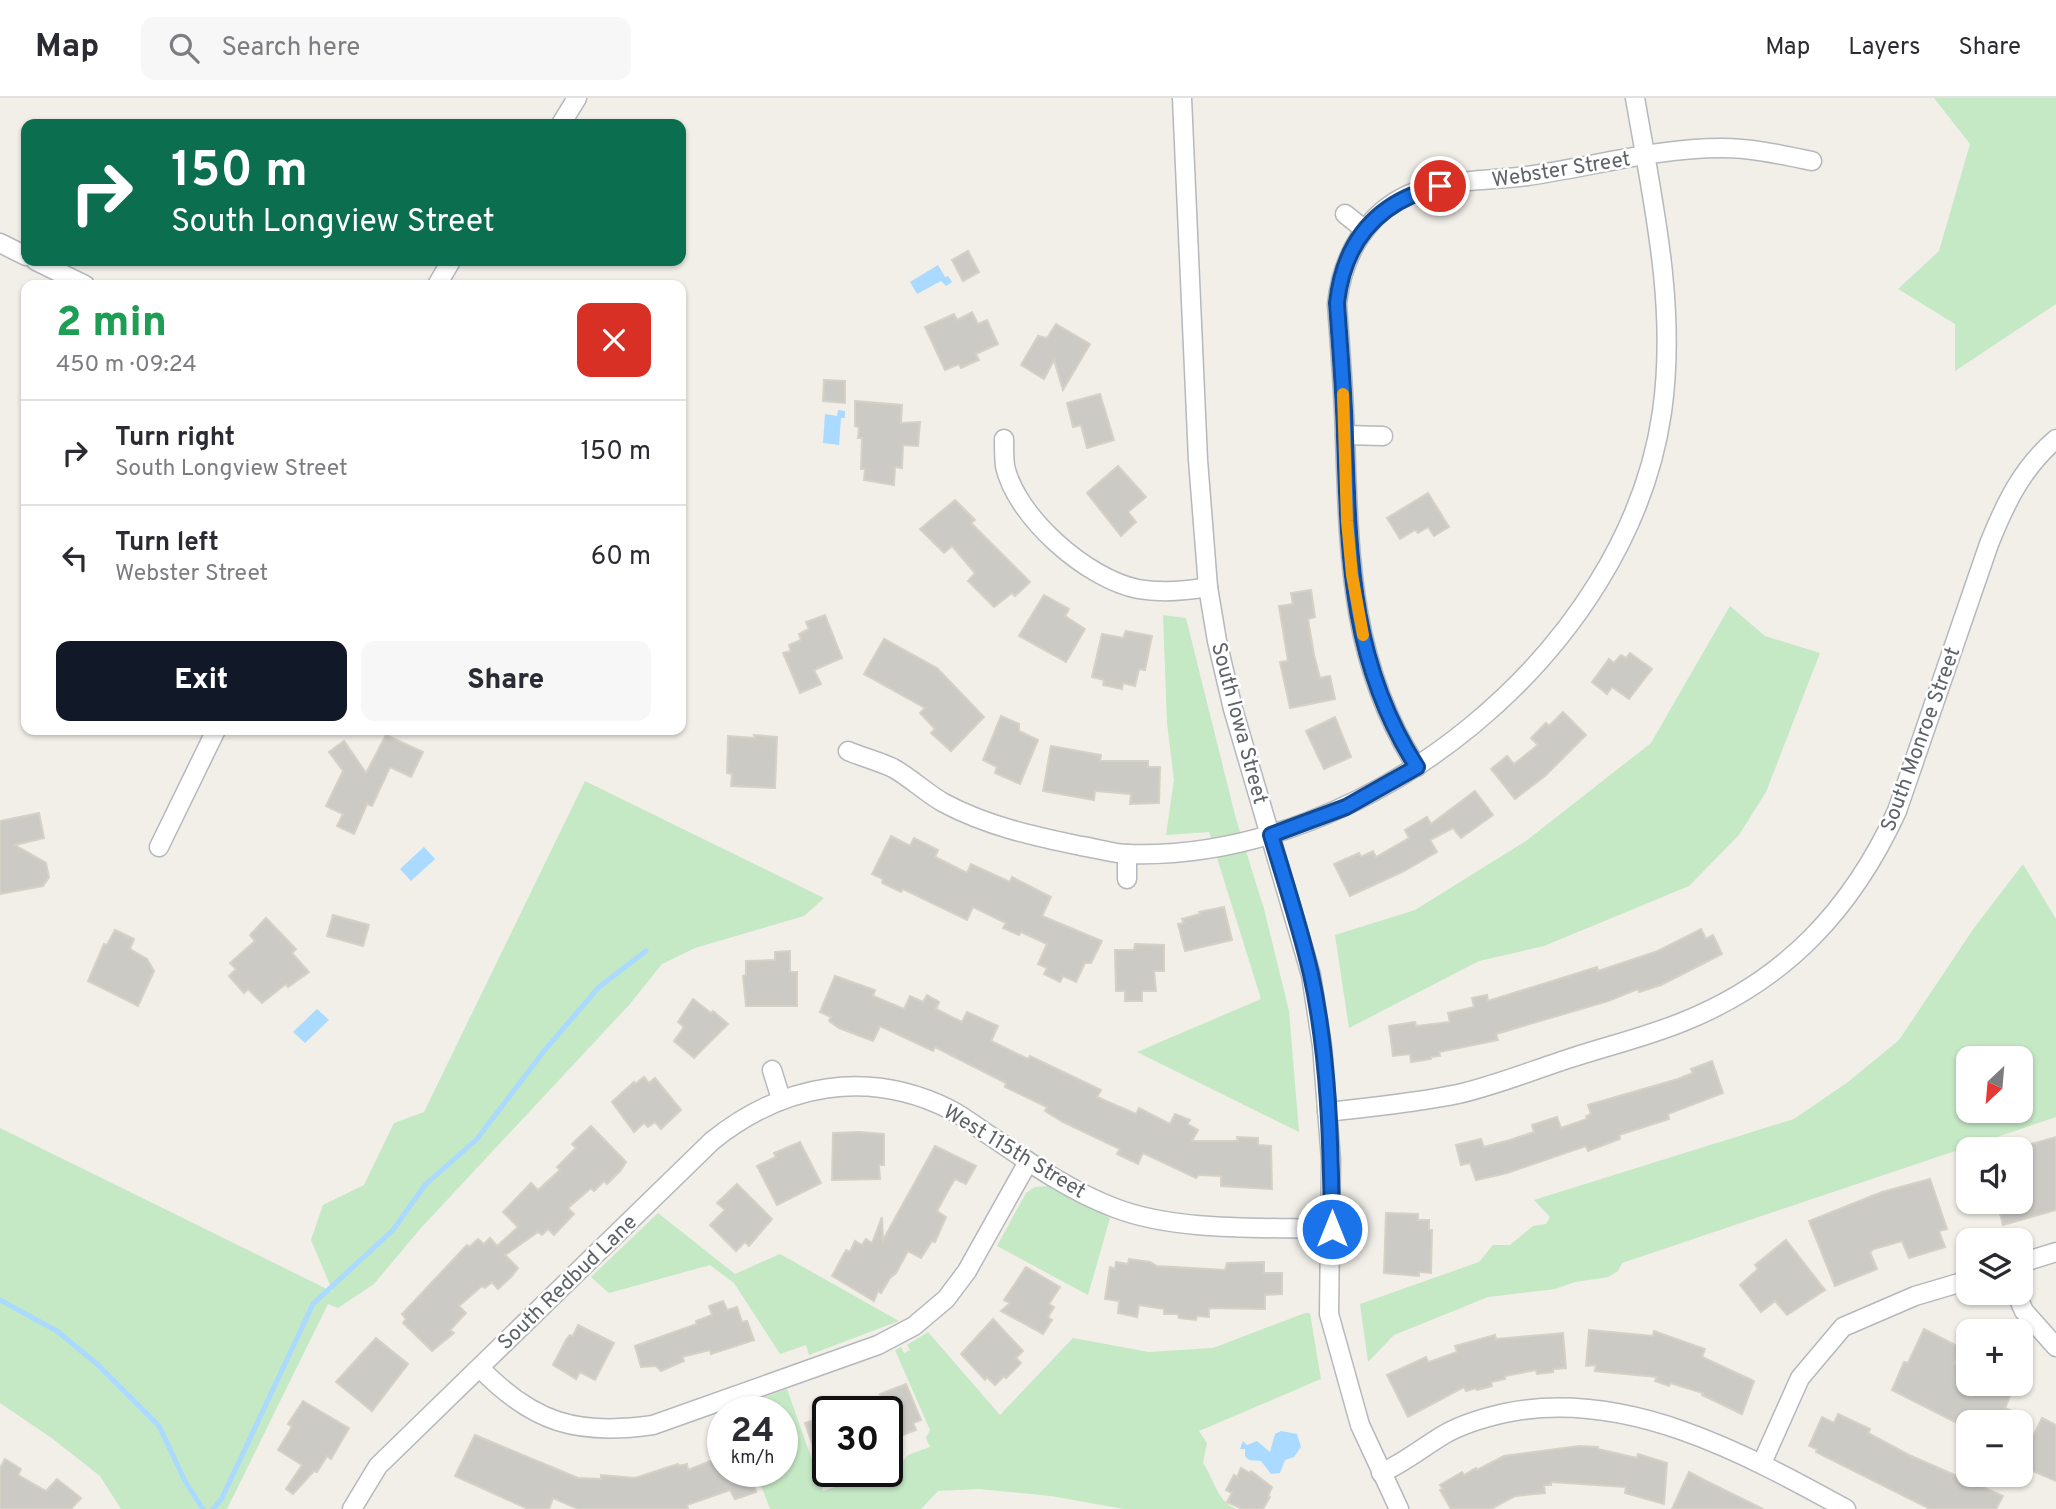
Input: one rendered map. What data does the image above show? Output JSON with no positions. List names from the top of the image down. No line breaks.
{"streets":{"street":["Webster Street","South Iowa Street","South Monroe Street","West 115th Street","South Redbud Lane"]},"crossings":[["South Iowa Street","South Monroe Street"],["South Iowa Street","West 115th Street"],["West 115th Street","South Redbud Lane"]],"north":"bottom left","page":{"header":"Map","search":"Search here","nav":["Map","Layers","Share"],"turn":["150 m","South Longview Street"],"heading":["2 min","450 m · 09:24"],"list":[{"name":"Turn right","note":"South Longview Street","value":"150 m"},{"name":"Turn left","note":"Webster Street","value":"60 m"}],"buttons":["Exit","Share"],"map_buttons":["+","−"],"speed":"24 km/h","limit":"30"}}
